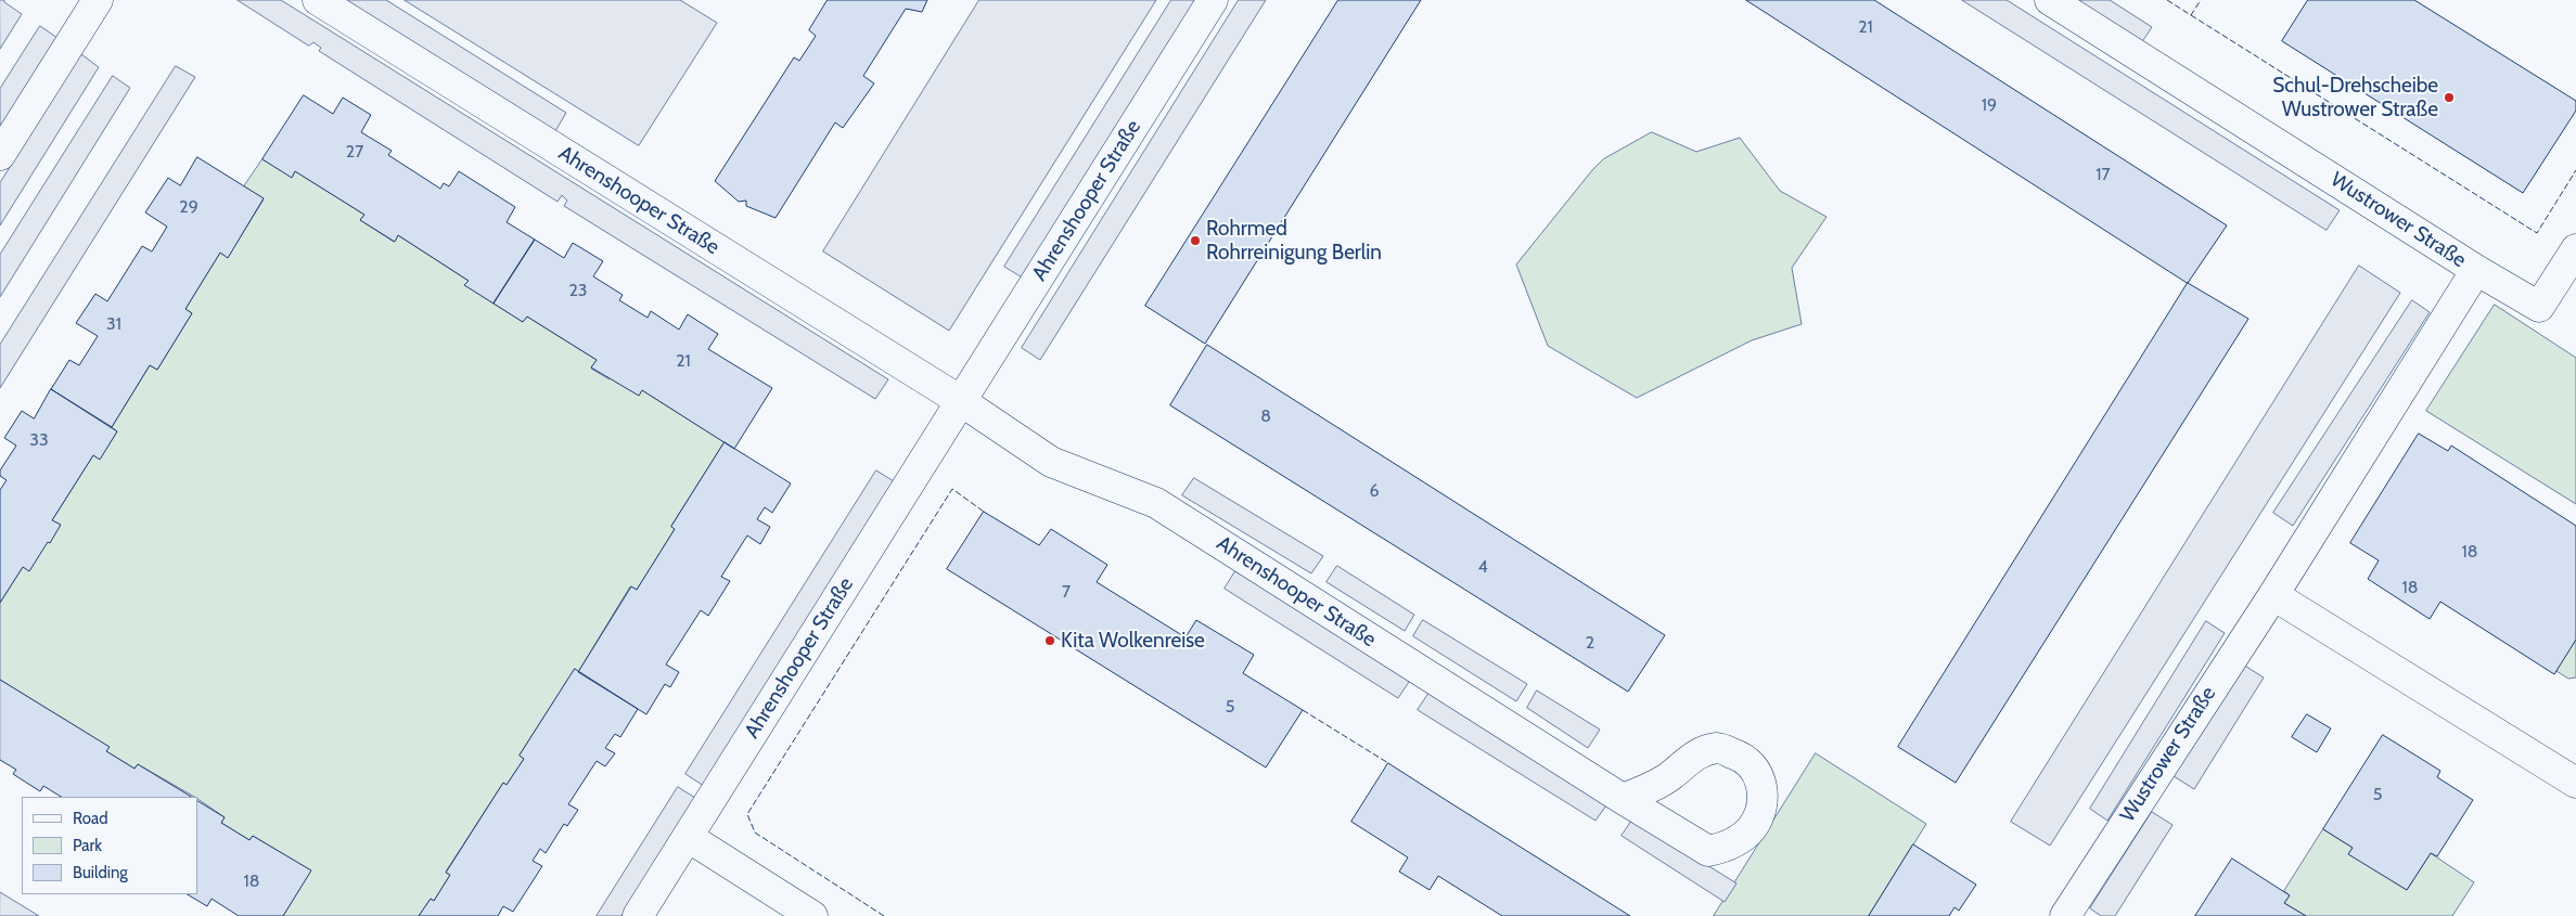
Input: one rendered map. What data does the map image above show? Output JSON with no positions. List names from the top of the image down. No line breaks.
{"streets":{"street":["Ahrenshooper Straße","Wustrower Straße"]},"places":["Schul-Drehscheibe Wustrower Straße","Rohrmed Rohrreinigung Berlin","Kita Wolkenreise"],"house_numbers":["21","19","27","17","29","23","31","21","8","33","6","18","4","18","7","2","5","5","18"],"legend":["Road","Park","Building"]}
